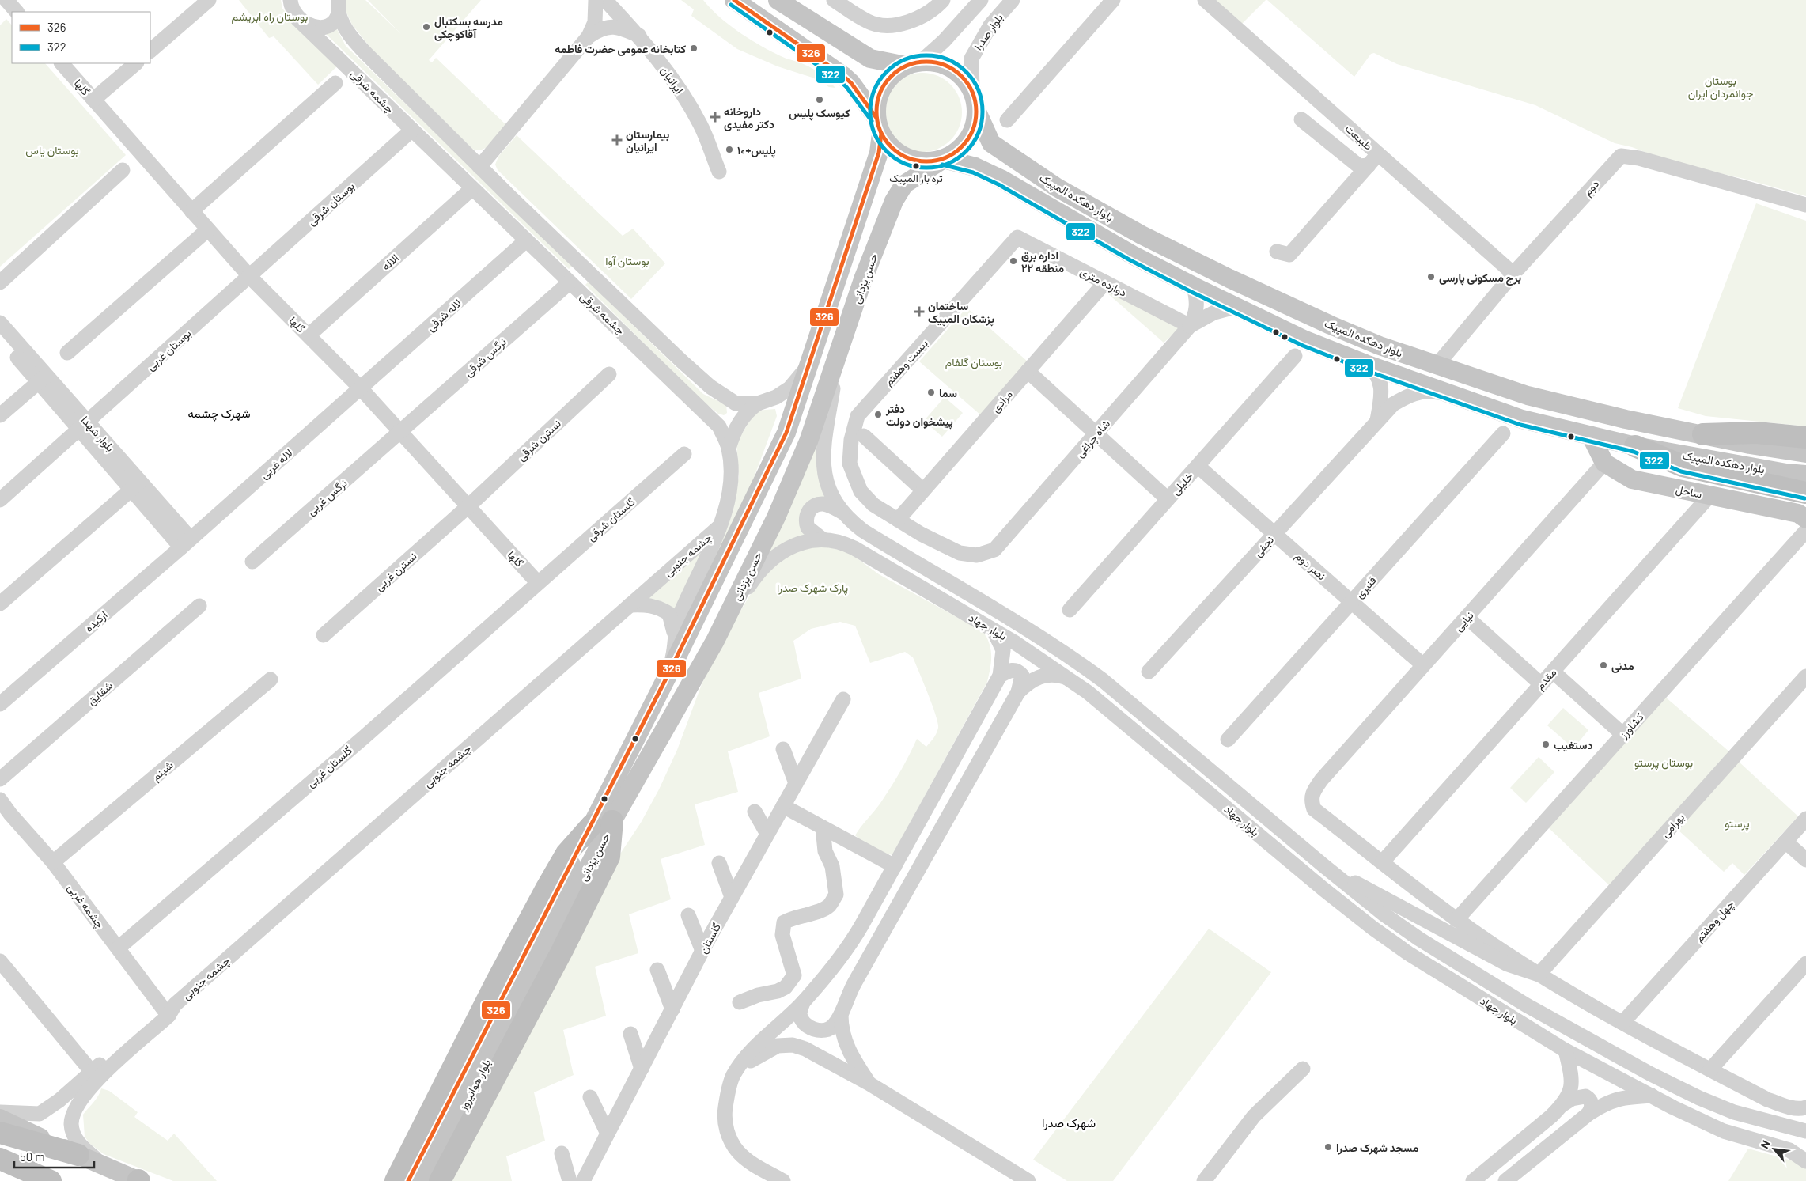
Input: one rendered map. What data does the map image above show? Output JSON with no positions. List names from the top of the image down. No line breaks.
{"streets":{"main road":["بلوار دهکده المپیک","حسن یزدانی","ساحل","بلوار هوانیروز"],"street":["بلوار صدرا","ایرانیان","گلها","چشمه شرقی","طبیعت","دوم","بوستان شرقی","الاله","دوازده متری","لاله شرقی","بوستان غربی","نرگس شرقی","بیست وهفتم","مرادی","بلوار شهدا","شاه چراغی","نسترن شرقی","لاله غربی","خلیلی","نرگس غربی","گلستان شرقی","نجفی","چشمه جنوبی","نصر دوم","نسترن غربی","قنبری","ارکیده","نیایی","بلوار جهاد","مقدم","شقایق","کشاورز","گلستان غربی","شبنم","بهرامی","چشمه غربی","چهل وهفتم","گلستان"]},"crossings":[["بلوار صدرا","بلوار دهکده المپیک"],["بلوار صدرا","حسن یزدانی"],["گلها","بوستان شرقی"],["گلها","الاله"],["گلها","لاله شرقی"],["گلها","بوستان غربی"],["گلها","نرگس شرقی"],["گلها","نسترن شرقی"],["گلها","لاله غربی"],["گلها","نرگس غربی"],["گلها","گلستان شرقی"],["گلها","نسترن غربی"],["گلها","گلستان غربی"],["چشمه شرقی","بوستان شرقی"],["چشمه شرقی","الاله"],["چشمه شرقی","حسن یزدانی"],["چشمه شرقی","لاله شرقی"],["چشمه شرقی","نرگس شرقی"],["چشمه شرقی","چشمه جنوبی"],["طبیعت","دوم"],["دوم","بلوار دهکده المپیک"],["بلوار دهکده المپیک","حسن یزدانی"],["بلوار دهکده المپیک","نجفی"],["بوستان شرقی","بوستان غربی"],["حسن یزدانی","بلوار جهاد"],["حسن یزدانی","بلوار هوانیروز"],["دوازده متری","بیست وهفتم"],["دوازده متری","مرادی"],["دوازده متری","شاه چراغی"],["لاله شرقی","لاله غربی"],["بوستان غربی","بلوار شهدا"],["نرگس شرقی","نرگس غربی"],["بیست وهفتم","مرادی"],["بیست وهفتم","شاه چراغی"],["مرادی","شاه چراغی"],["بلوار شهدا","لاله غربی"],["بلوار شهدا","ارکیده"],["نسترن شرقی","نسترن غربی"],["لاله غربی","ارکیده"],["خلیلی","نصر دوم"],["ساحل","نیایی"],["ساحل","مقدم"],["گلستان شرقی","گلستان غربی"],["نجفی","نصر دوم"],["چشمه جنوبی","چشمه غربی"],["نصر دوم","قنبری"],["نصر دوم","نیایی"],["نیایی","مقدم"],["نیایی","کشاورز"],["نیایی","بهرامی"],["گلستان غربی","چشمه غربی"],["شبنم","چشمه غربی"]],"districts":["شهرک چشمه","شهرک صدرا"],"parks":["بوستان راه ابریشم","بوستان جوانمردان ایران","بوستان یاس","بوستان آوا","بوستان گلفام","پارک شهرک صدرا","بوستان پرستو","پرستو"],"places":{"other":["مدرسه بسکتبال آقاکوچکی","کتابخانه عمومی حضرت فاطمه","کیوسک پلیس","پلیس+۱۰","تره بار المپیک","اداره برق منطقه ۲۲","برج مسکونی پارسی","سما","دفتر پیشخوان دولت","مدنی","دستغیب","مسجد شهرک صدرا"],"health":["داروخانه دکتر مفیدی","بیمارستان ایرانیان","ساختمان پزشکان المپیک"]},"lines":["transit line 326","transit line 322"],"legend":["326","322"],"scale_bar":"50 m","north":"top left"}
